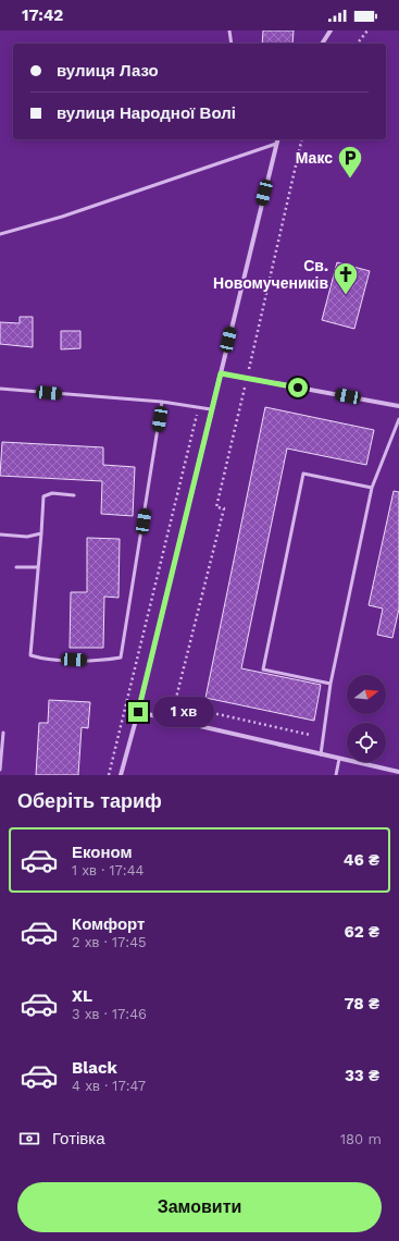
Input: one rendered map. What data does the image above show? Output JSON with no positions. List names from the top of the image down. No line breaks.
{"places":{"parking":["Макс"],"church":["Св. Новомучеників"]},"north":"right","page":{"status":"17:42","banner":["вулиця Лазо","вулиця Народної Волі"],"bubble":"1 хв","heading":"Оберіть тариф","list":[{"name":"Економ","note":"1 хв · 17:44","value":"46 ₴"},{"name":"Комфорт","note":"2 хв · 17:45","value":"62 ₴"},{"name":"XL","note":"3 хв · 17:46","value":"78 ₴"},{"name":"Black","note":"4 хв · 17:47","value":"33 ₴"}],"pay":["Готівка","180 m"],"buttons":"Замовити"}}
